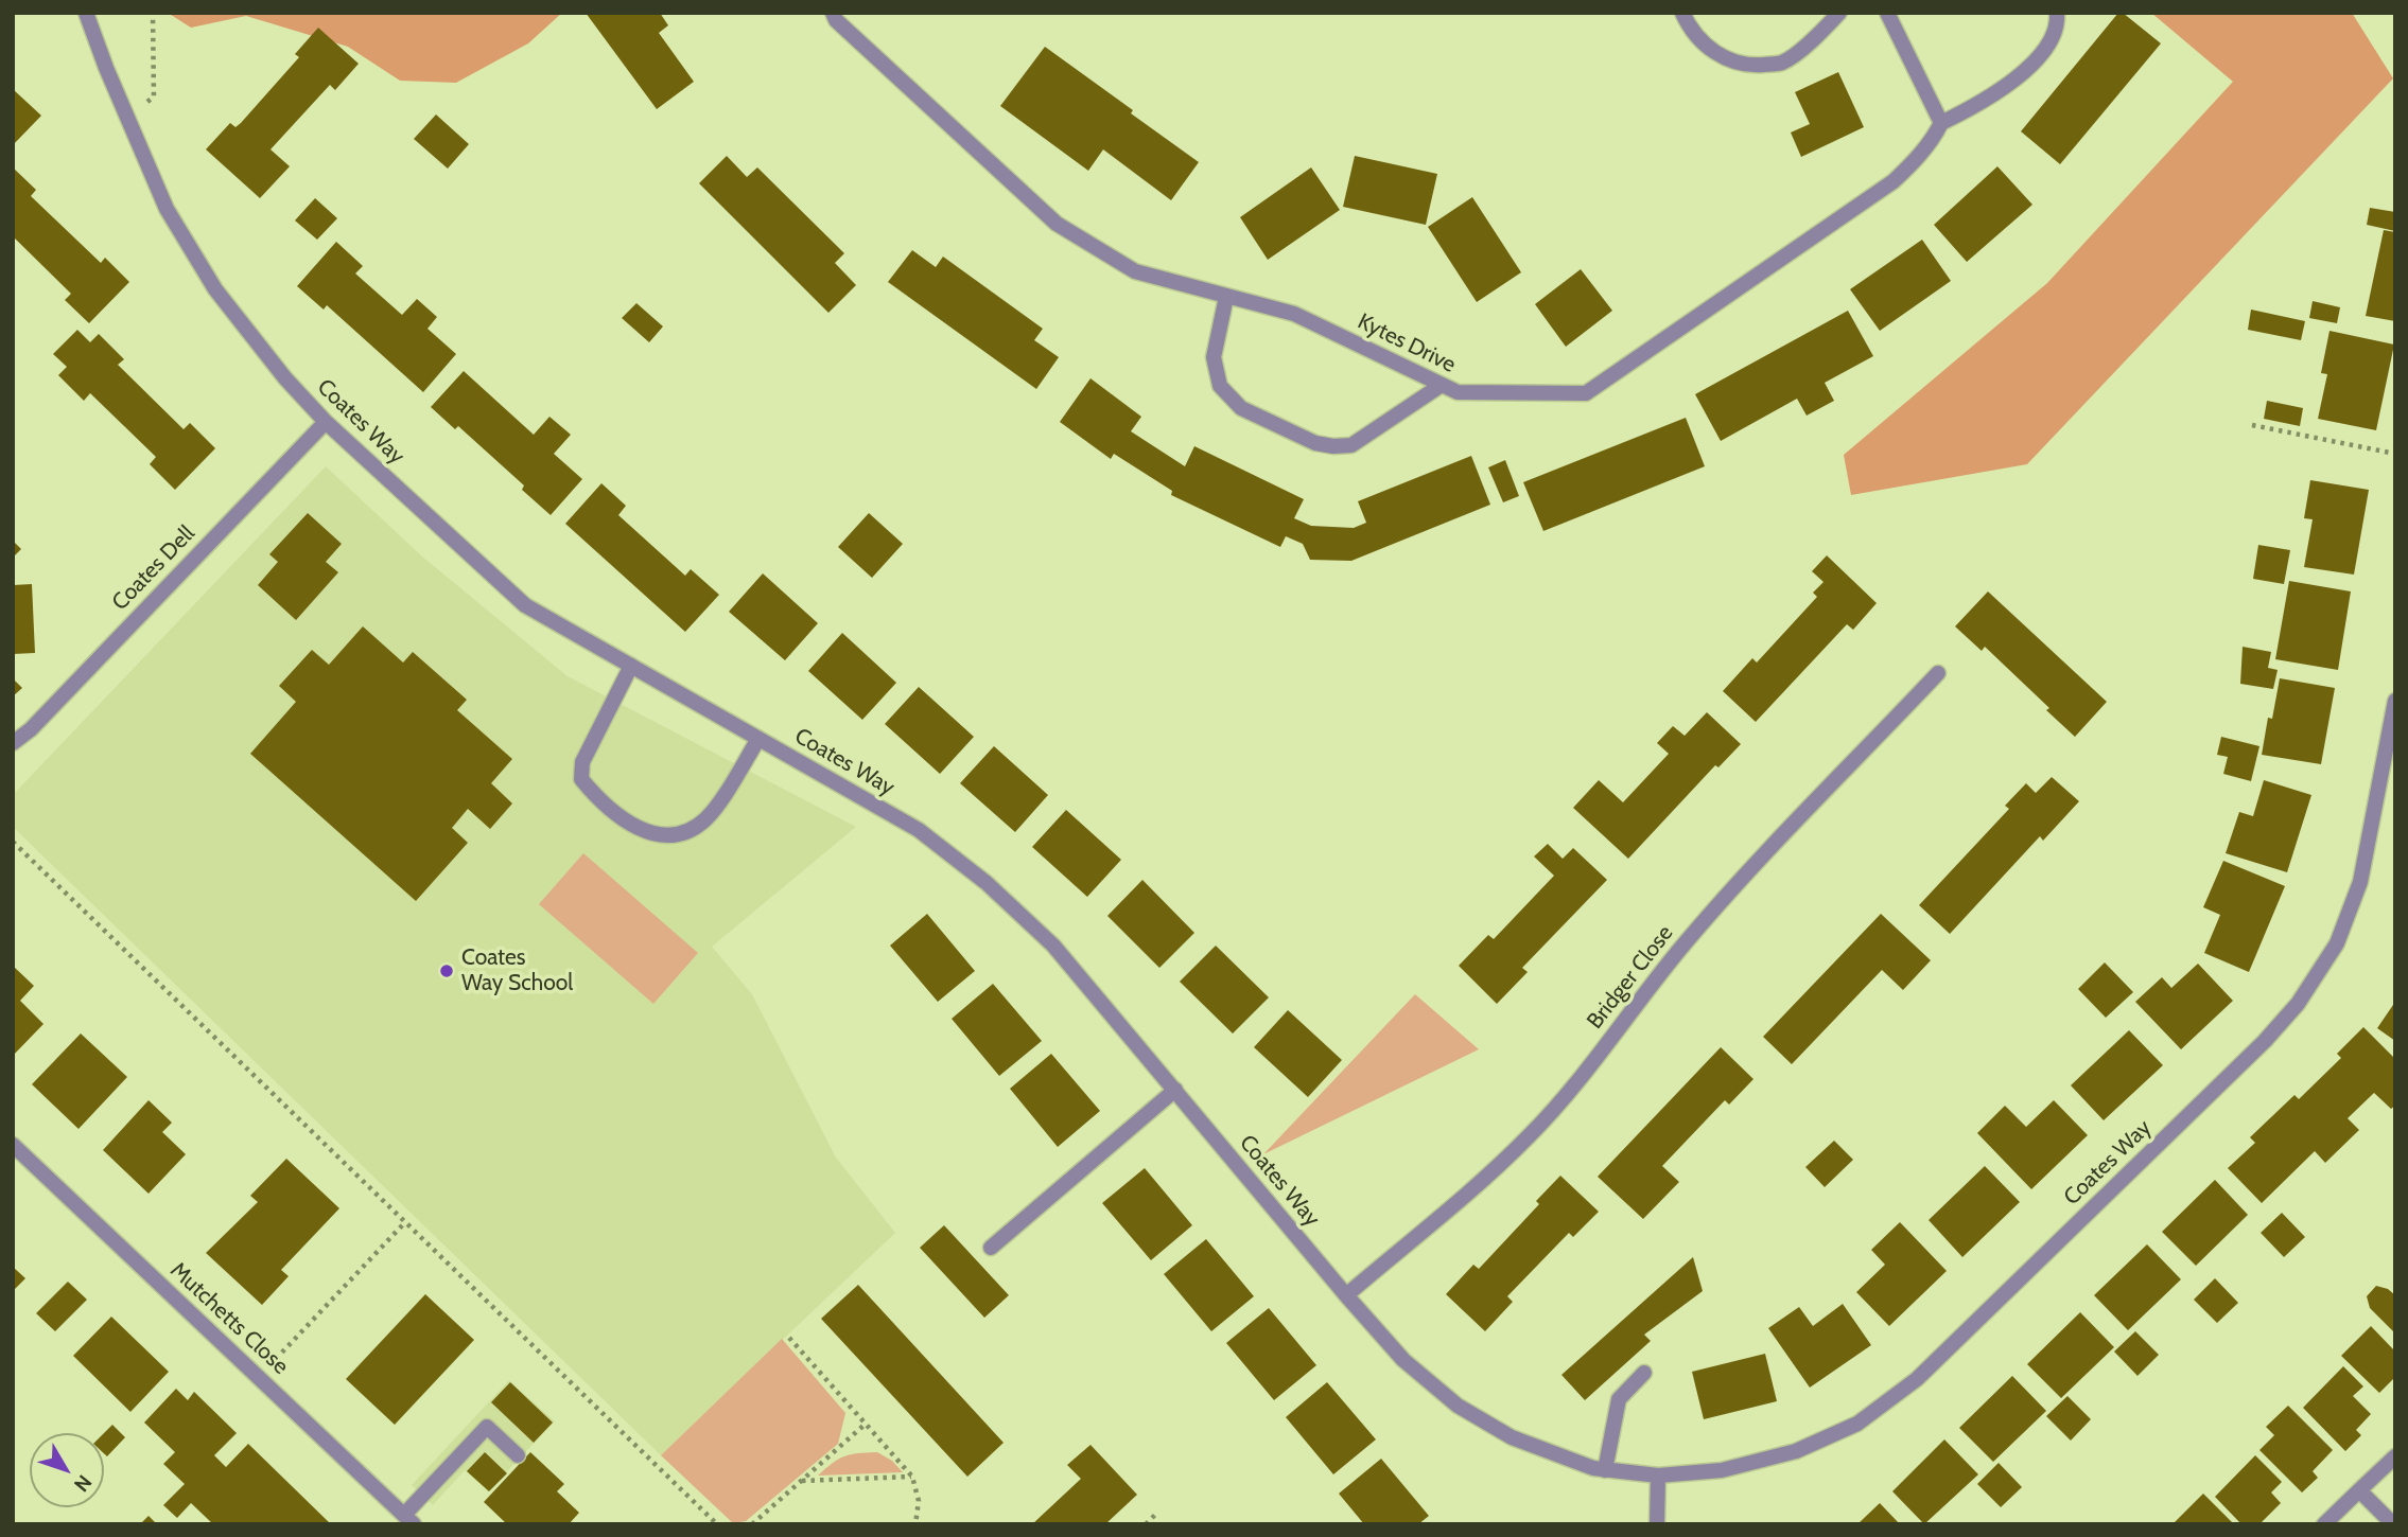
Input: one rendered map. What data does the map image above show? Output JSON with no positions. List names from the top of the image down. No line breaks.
{"streets":{"street":["Kytes Drive","Coates Way","Coates Dell","Bridger Close","Mutchetts Close"]},"crossings":[["Coates Way","Coates Dell"],["Coates Way","Bridger Close"]],"places":["Coates Way School"],"north":"bottom right"}
